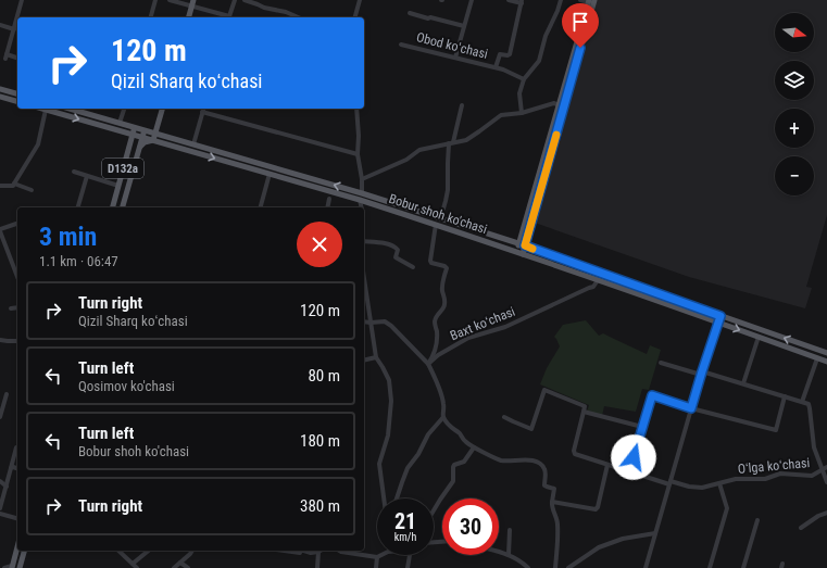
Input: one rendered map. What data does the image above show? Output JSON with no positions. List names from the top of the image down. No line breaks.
{"streets":{"main road":["D132a","Bobur shoh ko'chasi"],"street":["Obod koʻchasi","Baxt koʻchasi","Oʻlga koʻchasi"]},"crossings":[["D132a","Bobur shoh ko'chasi"],["Bobur shoh ko'chasi","Baxt koʻchasi"]],"north":"right","page":{"map_buttons":["+","−"],"turn":["120 m","Qizil Sharq koʻchasi"],"heading":["3 min","1.1 km · 06:47"],"list":[{"name":"Turn right","note":"Qizil Sharq koʻchasi","value":"120 m"},{"name":"Turn left","note":"Qosimov ko'chasi","value":"80 m"},{"name":"Turn left","note":"Bobur shoh ko'chasi","value":"180 m"},{"name":"Turn right","value":"380 m"}],"speed":"21 km/h","limit":"30"}}
